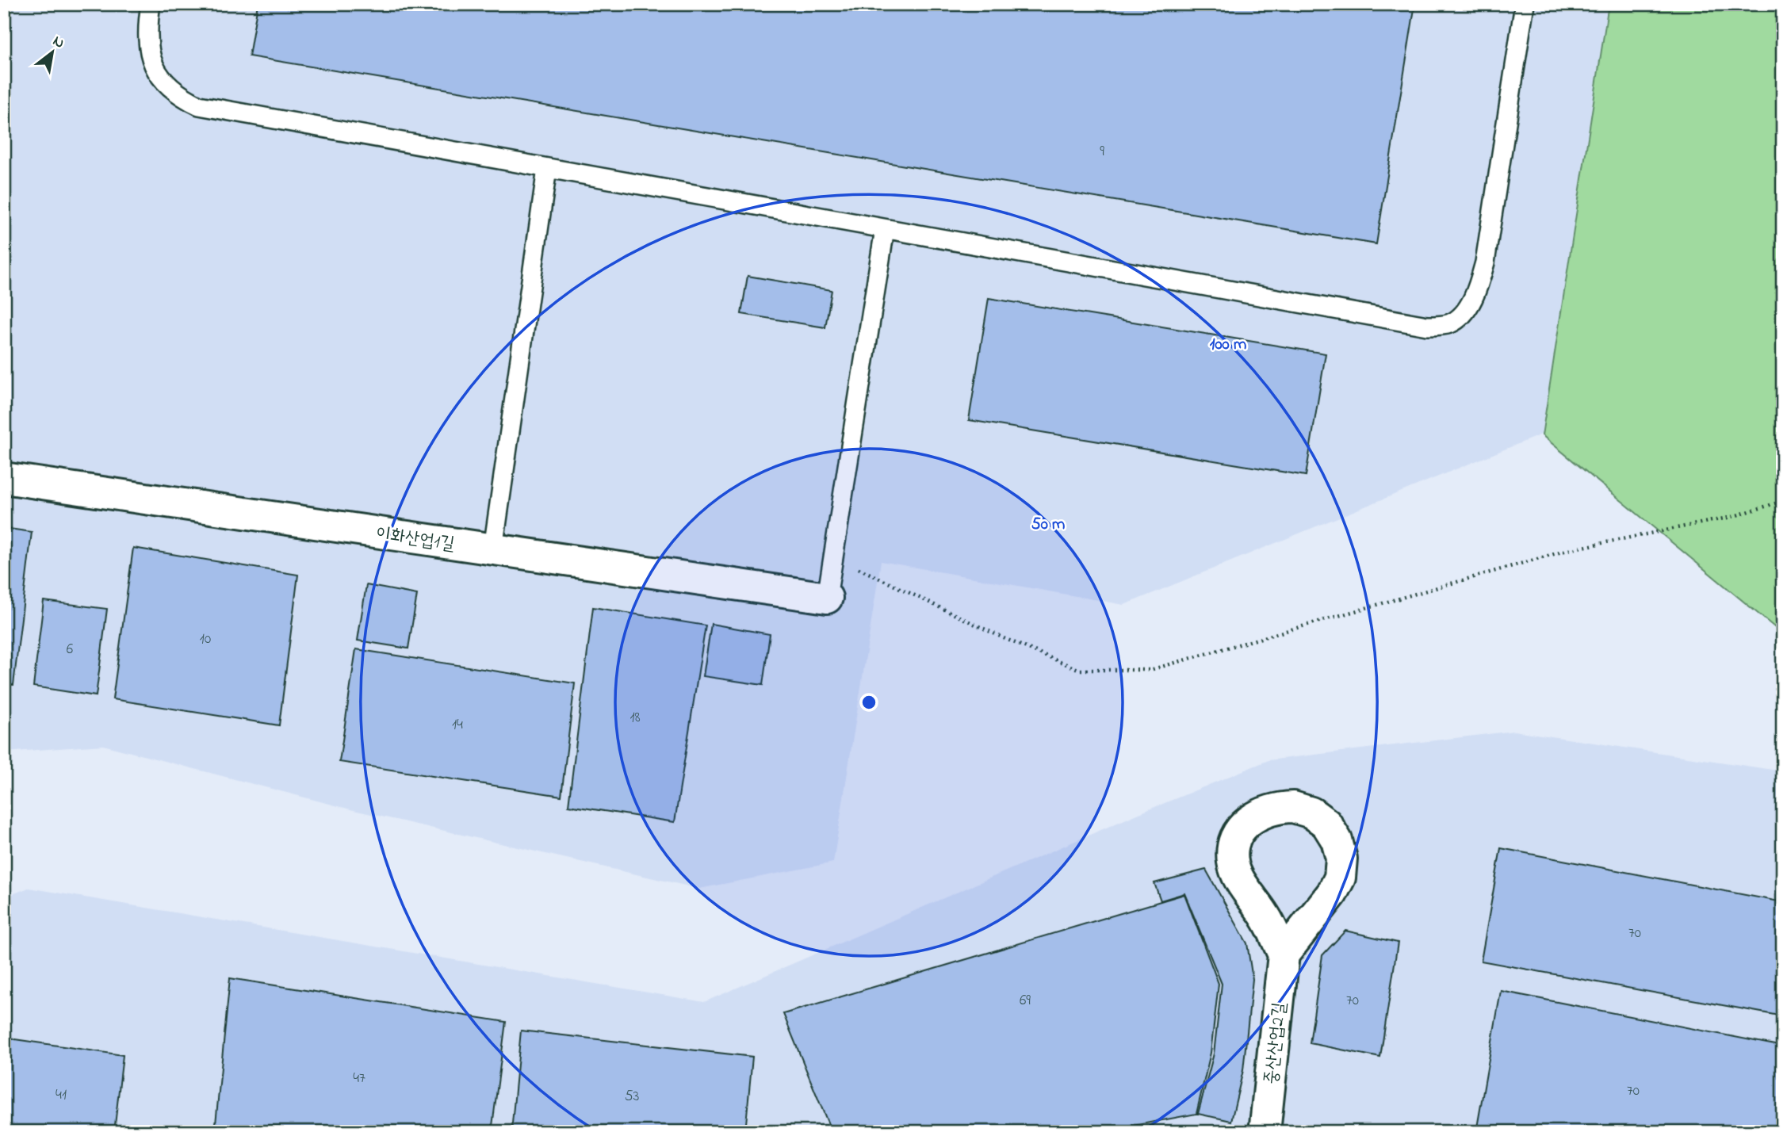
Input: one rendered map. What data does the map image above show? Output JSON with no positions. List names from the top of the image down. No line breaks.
{"streets":{"street":["이화산업1길","중산산업2길"]},"house_numbers":["9","10","6","18","14","70","69","70","47","70","41","53"],"north":"top right","rings":["100 m","50 m"]}
